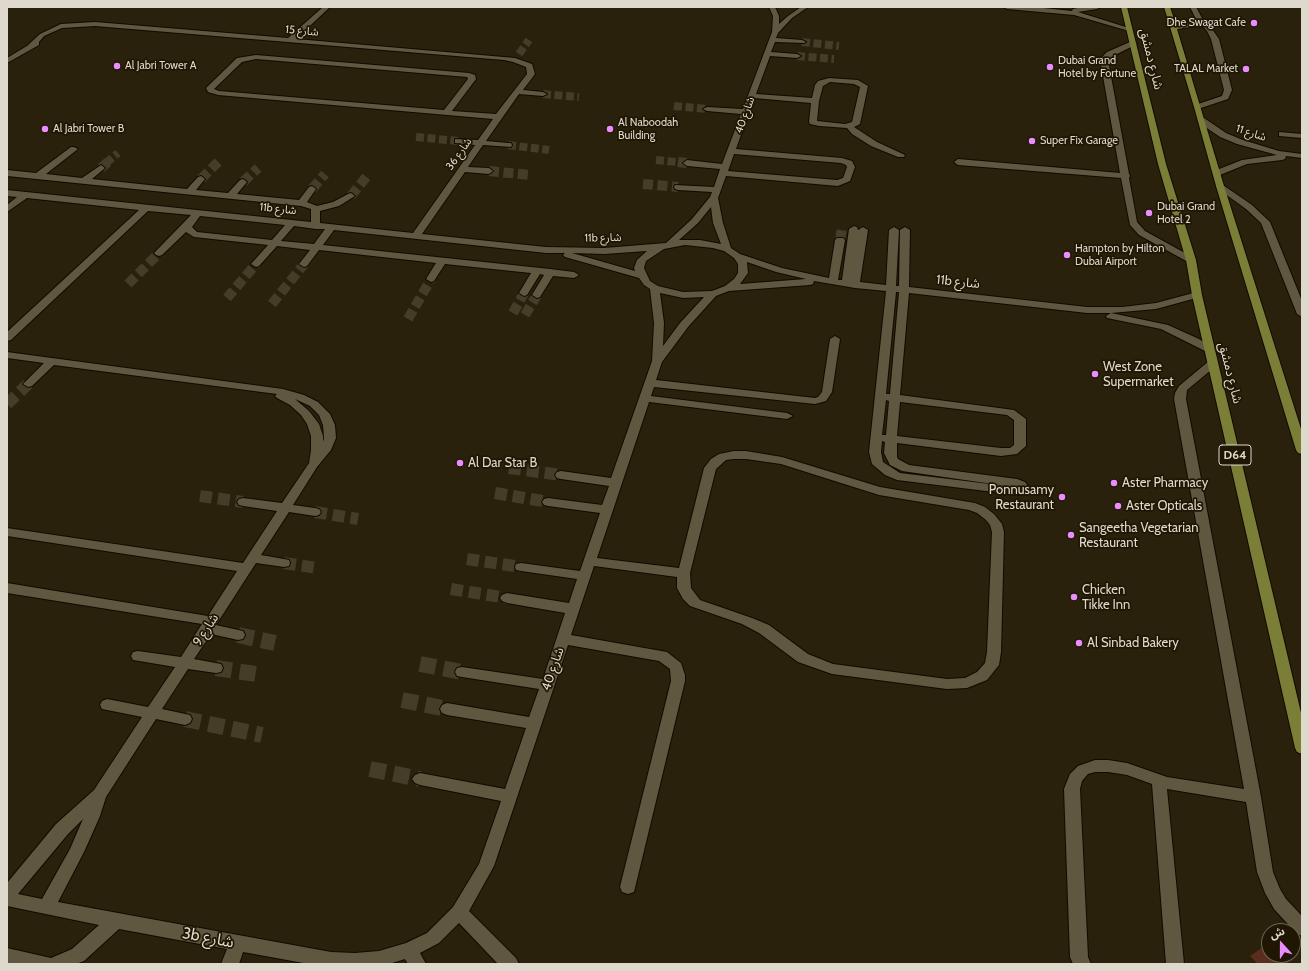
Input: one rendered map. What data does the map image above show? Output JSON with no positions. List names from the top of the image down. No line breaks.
{"streets":{"main road":["شارع دمشق","D64"],"street":["شارع 15","شارع 40","شارع 11","شارع 36","11b شارع","شارع 9","3b شارع"]},"crossings":[["شارع 15","شارع 36"],["شارع دمشق","11b شارع"],["شارع 40","11b شارع"],["شارع 40","3b شارع"],["شارع 36","11b شارع"],["شارع 9","3b شارع"]],"places":["Dhe Swagat Cafe","Al Jabri Tower A","Dubai Grand Hotel by Fortune","TALAL Market","Al Jabri Tower B","Al Naboodah Building","Super Fix Garage","Dubai Grand Hotel 2","Hampton by Hilton Dubai Airport","West Zone Supermarket","Al Dar Star B","Aster Pharmacy","Ponnusamy Restaurant","Aster Opticals","Sangeetha Vegetarian Restaurant","Chicken Tikke Inn","Al Sinbad Bakery"],"north":"top"}
